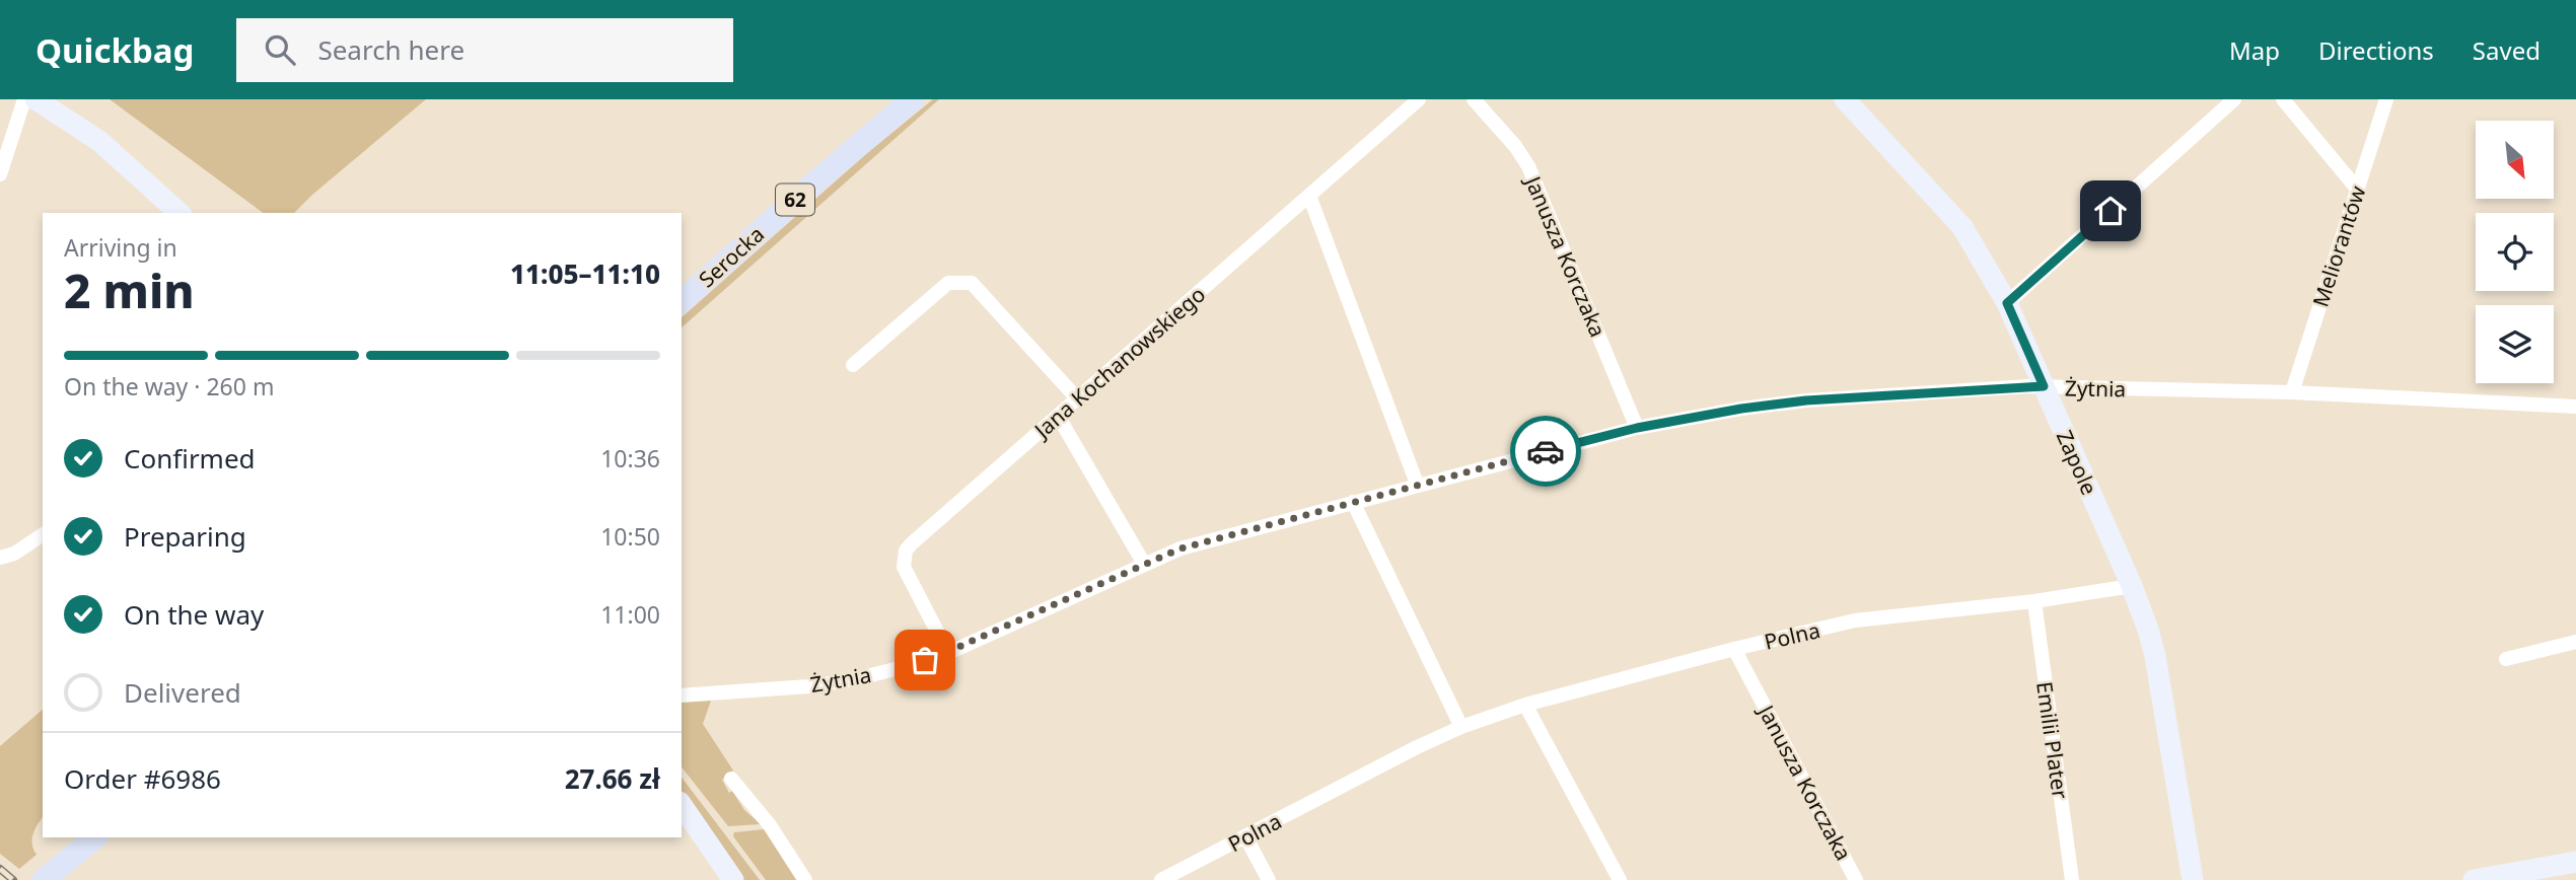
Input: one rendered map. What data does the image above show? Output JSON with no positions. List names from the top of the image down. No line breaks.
{"streets":{"main road":["62","Serocka"],"street":["Meliorantów","Janusza Korczaka","Jana Kochanowskiego","Żytnia","Zapole","Polna","Emilii Plater"]},"crossings":[["Meliorantów","Żytnia"],["Janusza Korczaka","Żytnia"],["Janusza Korczaka","Polna"],["Jana Kochanowskiego","Żytnia"],["Żytnia","Zapole"],["Zapole","Polna"],["Polna","Emilii Plater"]],"north":"bottom right","page":{"header":"Quickbag","search":"Search here","nav":["Map","Directions","Saved"],"heading":["2 min","Arriving in","11:05–11:10"],"panel":["Order #6986","27.66 zł"],"bar":"On the way · 260 m","list":[["Confirmed","10:36"],["Preparing","10:50"],["On the way","11:00"],"Delivered"]}}
